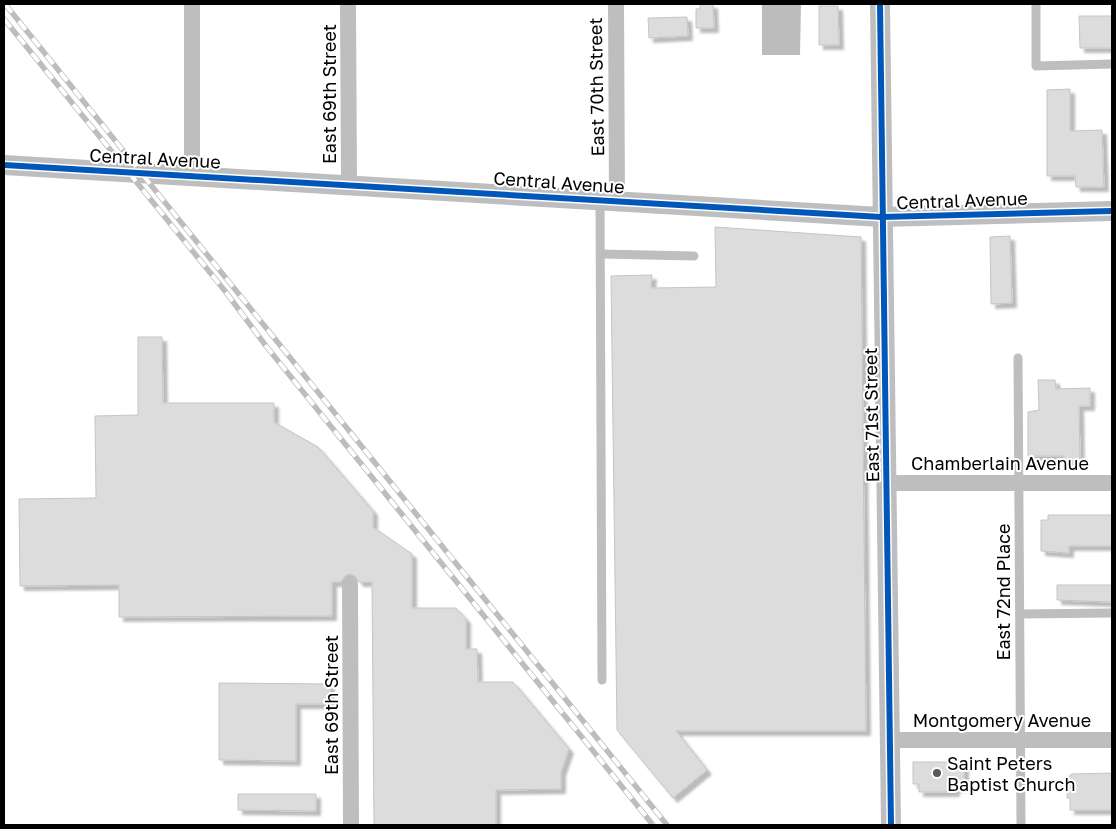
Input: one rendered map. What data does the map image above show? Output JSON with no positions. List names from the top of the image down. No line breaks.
{"streets":{"street":["East 70th Street","East 69th Street","Central Avenue","East 71st Street","Chamberlain Avenue","Montgomery Avenue"],"lane":["East 72nd Place"]},"crossings":[["East 70th Street","Central Avenue"],["East 69th Street","Central Avenue"],["Central Avenue","East 71st Street"],["East 71st Street","Chamberlain Avenue"],["East 71st Street","Montgomery Avenue"],["Chamberlain Avenue","East 72nd Place"],["East 72nd Place","Montgomery Avenue"]],"places":["Saint Peters Baptist Church"]}
